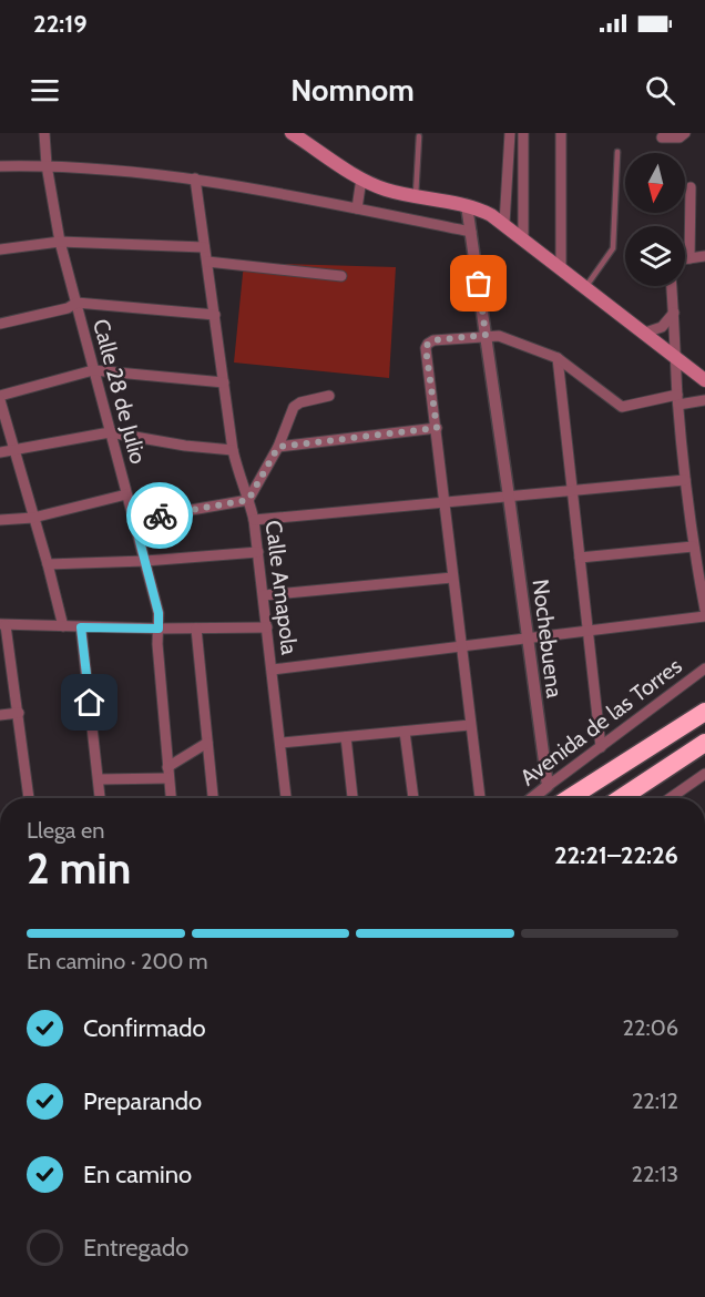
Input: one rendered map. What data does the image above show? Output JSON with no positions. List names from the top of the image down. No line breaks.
{"streets":{"street":["Calle 28 de Julio","Calle Amapola","Nochebuena","Avenida de las Torres"]},"crossings":[["Nochebuena","Avenida de las Torres"]],"north":"bottom","page":{"status":"22:19","header":"Nomnom","heading":["2 min","Llega en","22:21–22:26"],"bar":"En camino · 200 m","list":[["Confirmado","22:06"],["Preparando","22:12"],["En camino","22:13"],"Entregado"]}}
